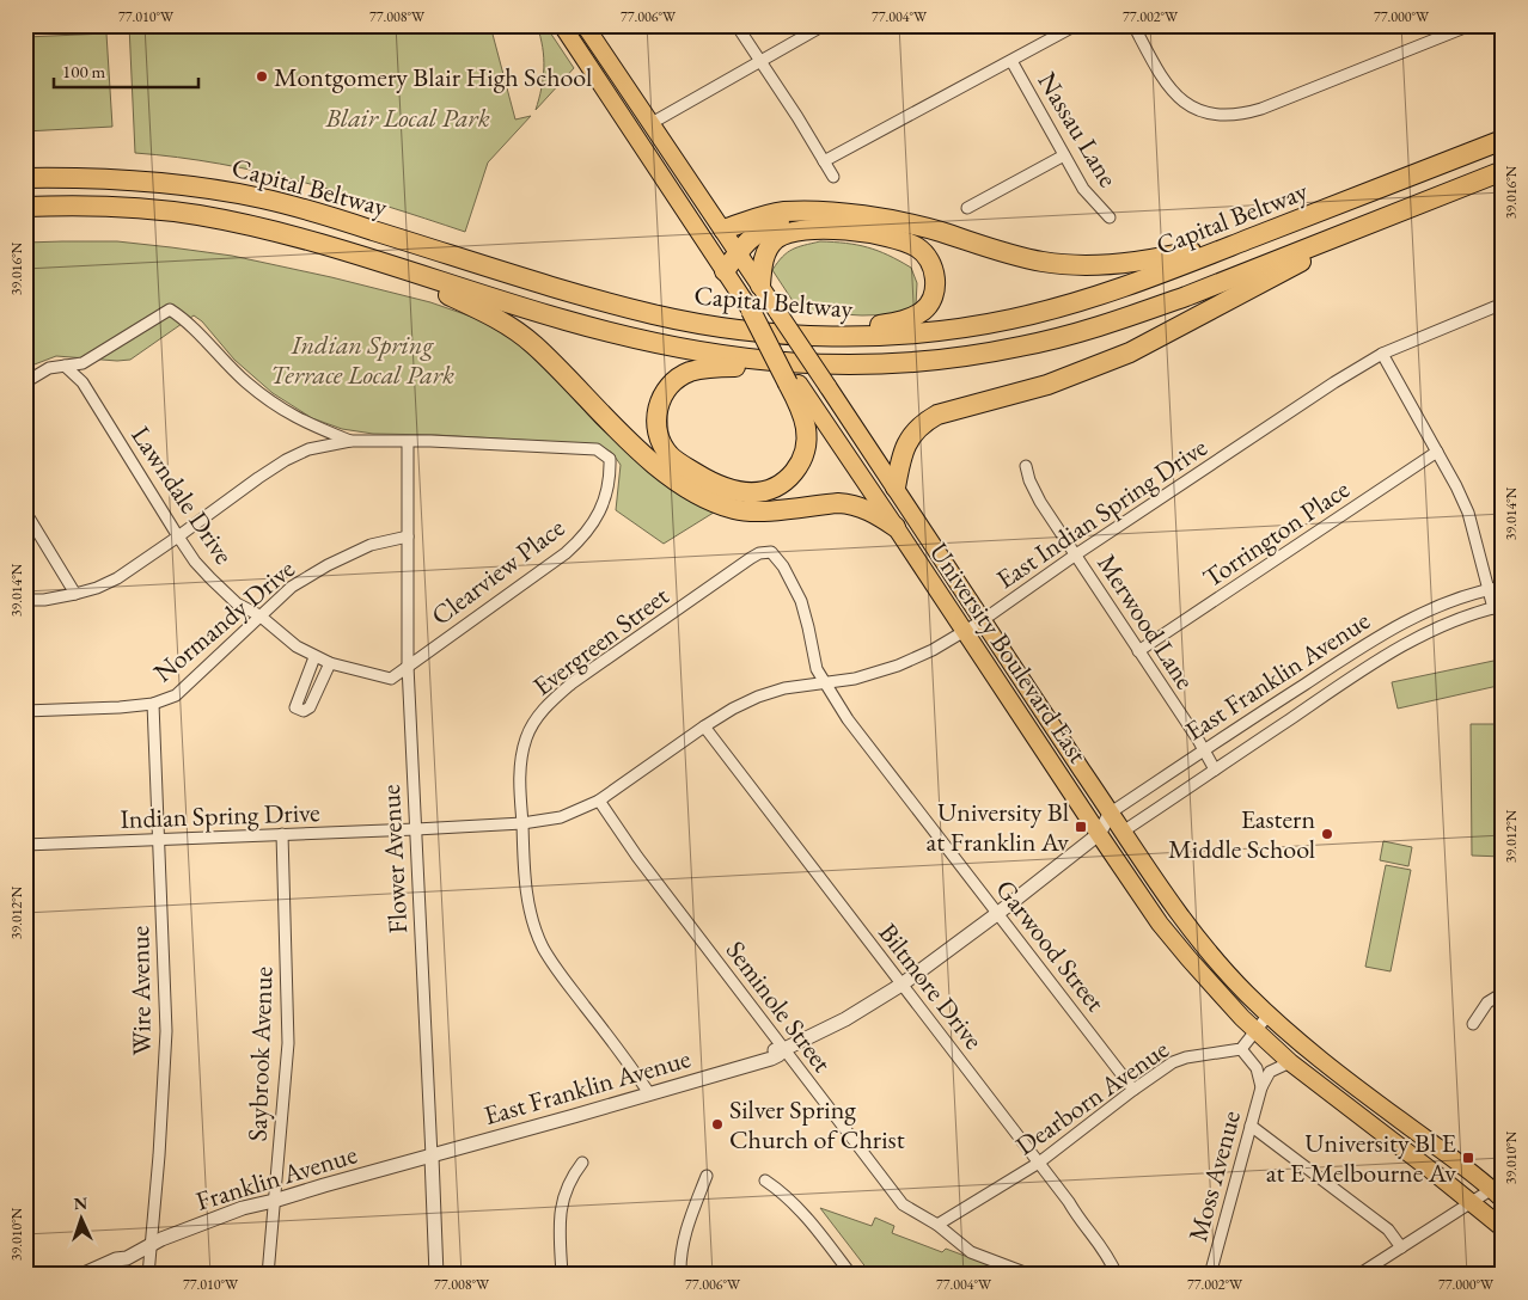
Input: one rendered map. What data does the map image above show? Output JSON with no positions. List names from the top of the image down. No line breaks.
{"streets":{"highway":["Capital Beltway"],"main road":["University Boulevard East"],"street":["Nassau Lane","Lawndale Drive","East Indian Spring Drive","Torrington Place","Clearview Place","Normandy Drive","Merwood Lane","Evergreen Street","East Franklin Avenue","Indian Spring Drive","Flower Avenue","Garwood Street","Biltmore Drive","Wire Avenue","Seminole Street","Saybrook Avenue","Dearborn Avenue","Moss Avenue","Franklin Avenue"]},"crossings":[["Lawndale Drive","Clearview Place"],["Lawndale Drive","Normandy Drive"],["Lawndale Drive","Flower Avenue"],["East Indian Spring Drive","Merwood Lane"],["East Indian Spring Drive","Evergreen Street"],["East Indian Spring Drive","University Boulevard East"],["East Indian Spring Drive","Indian Spring Drive"],["East Indian Spring Drive","Flower Avenue"],["East Indian Spring Drive","Garwood Street"],["East Indian Spring Drive","Biltmore Drive"],["East Indian Spring Drive","Seminole Street"],["Torrington Place","Merwood Lane"],["Clearview Place","Flower Avenue"],["Normandy Drive","Flower Avenue"],["Normandy Drive","Wire Avenue"],["Merwood Lane","East Franklin Avenue"],["Evergreen Street","East Franklin Avenue"],["Evergreen Street","Garwood Street"],["University Boulevard East","East Franklin Avenue"],["University Boulevard East","Moss Avenue"],["East Franklin Avenue","Flower Avenue"],["East Franklin Avenue","Garwood Street"],["East Franklin Avenue","Biltmore Drive"],["East Franklin Avenue","Seminole Street"],["East Franklin Avenue","Franklin Avenue"],["Indian Spring Drive","Flower Avenue"],["Indian Spring Drive","Wire Avenue"],["Indian Spring Drive","Saybrook Avenue"],["Flower Avenue","Franklin Avenue"],["Garwood Street","Dearborn Avenue"],["Biltmore Drive","Dearborn Avenue"],["Wire Avenue","Franklin Avenue"],["Seminole Street","Dearborn Avenue"],["Saybrook Avenue","Franklin Avenue"],["Dearborn Avenue","Moss Avenue"]],"parks":["Blair Local Park","Indian Spring Terrace Local Park"],"places":{"other":["Montgomery Blair High School","Eastern Middle School","Silver Spring Church of Christ"],"transit":["University Bl at Franklin Av","University Bl E at E Melbourne Av"]},"scale_bar":"100 m","north":"top","coordinates":["77.010°W","77.008°W","77.006°W","77.004°W","77.002°W","77.000°W","39.016°N","39.014°N","39.012°N","39.010°N"]}
